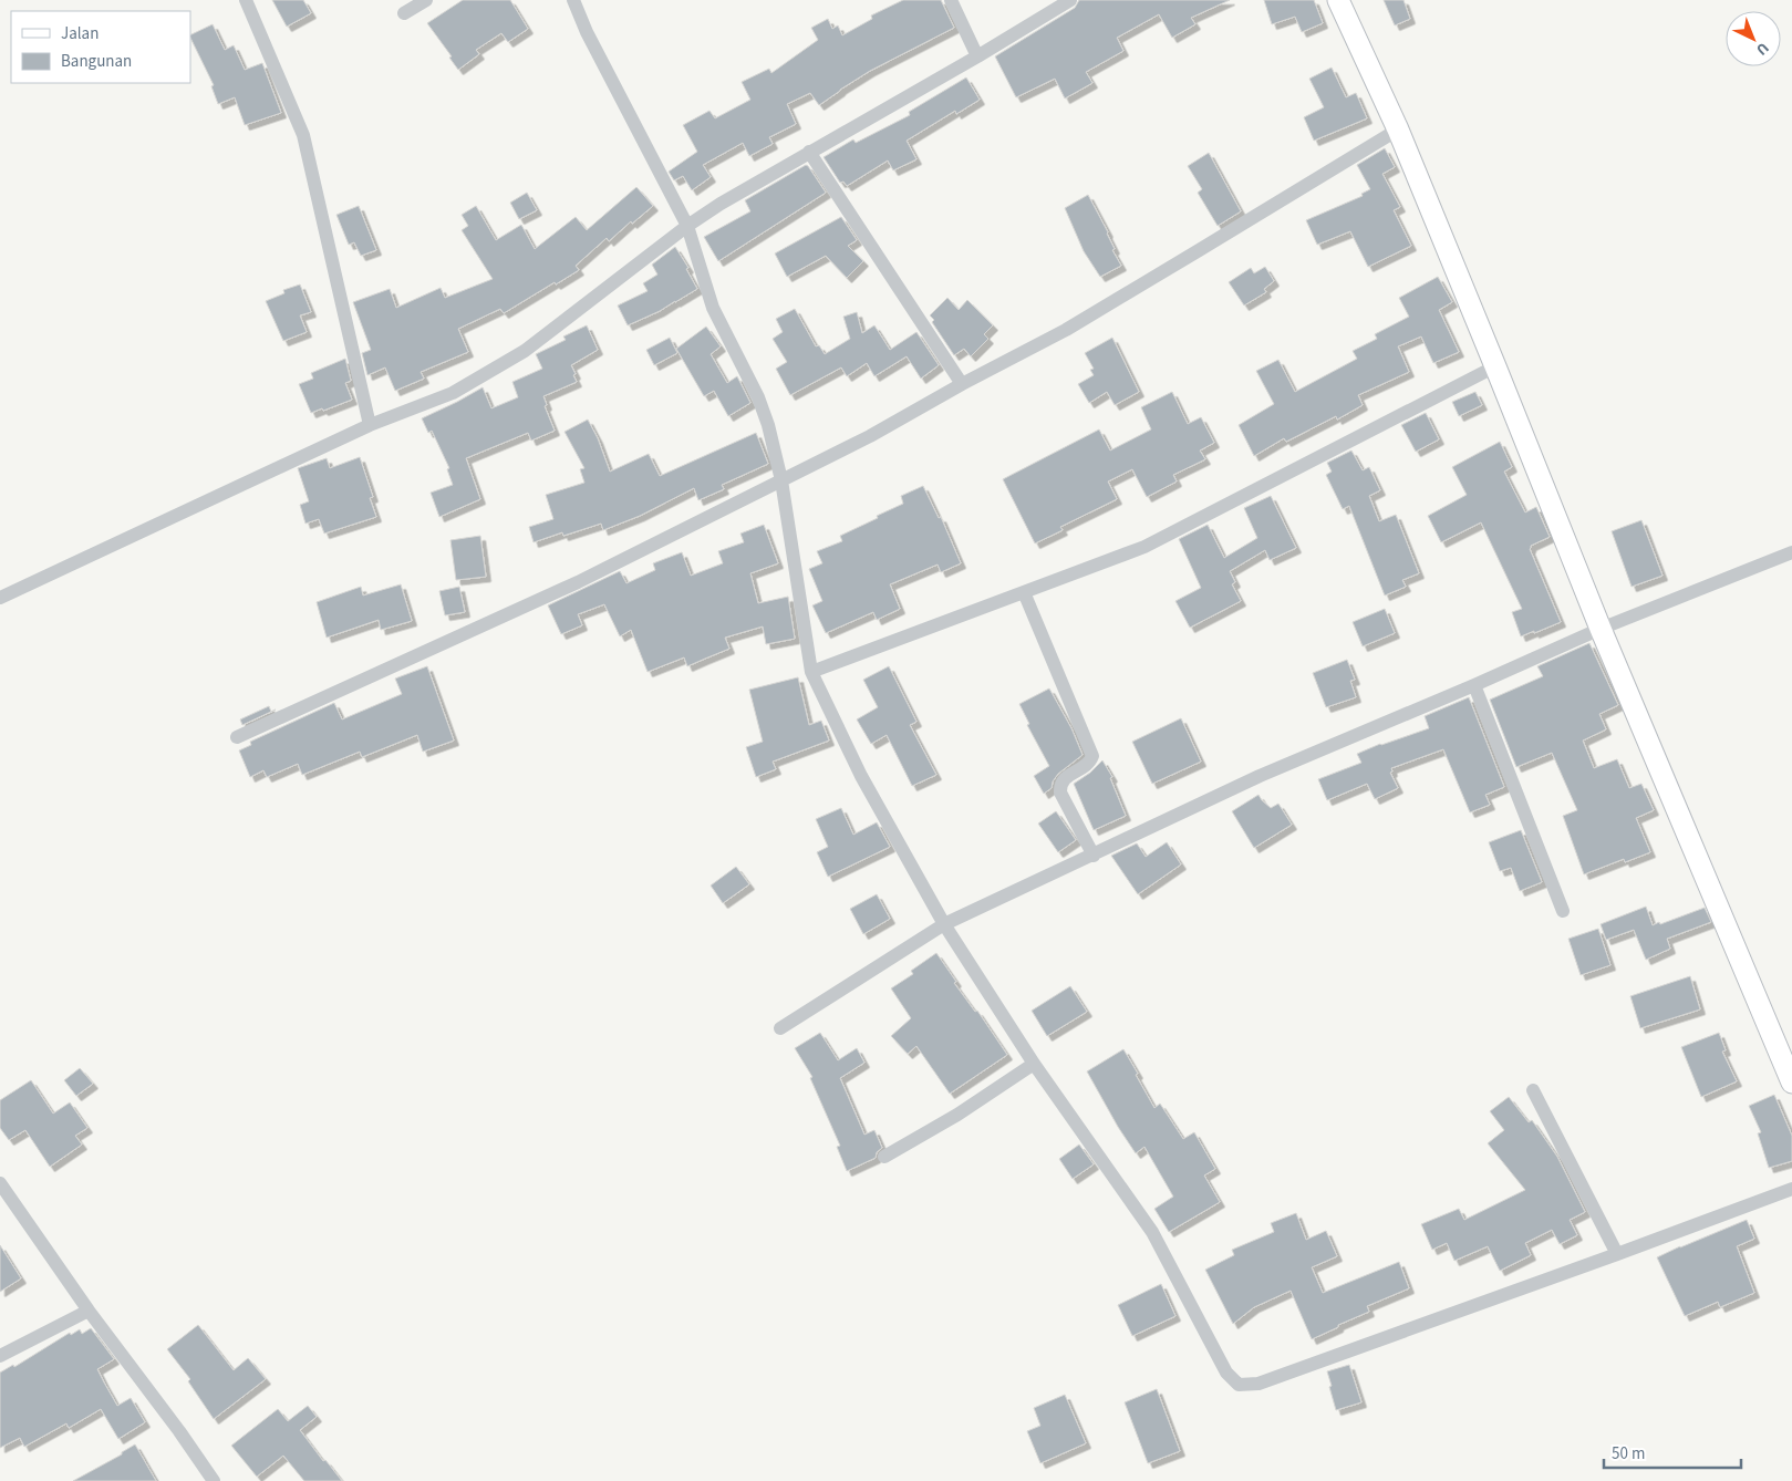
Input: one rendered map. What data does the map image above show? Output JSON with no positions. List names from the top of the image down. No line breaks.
{"legend":["Jalan","Bangunan"],"scale_bar":"50 m","north":"bottom right"}
